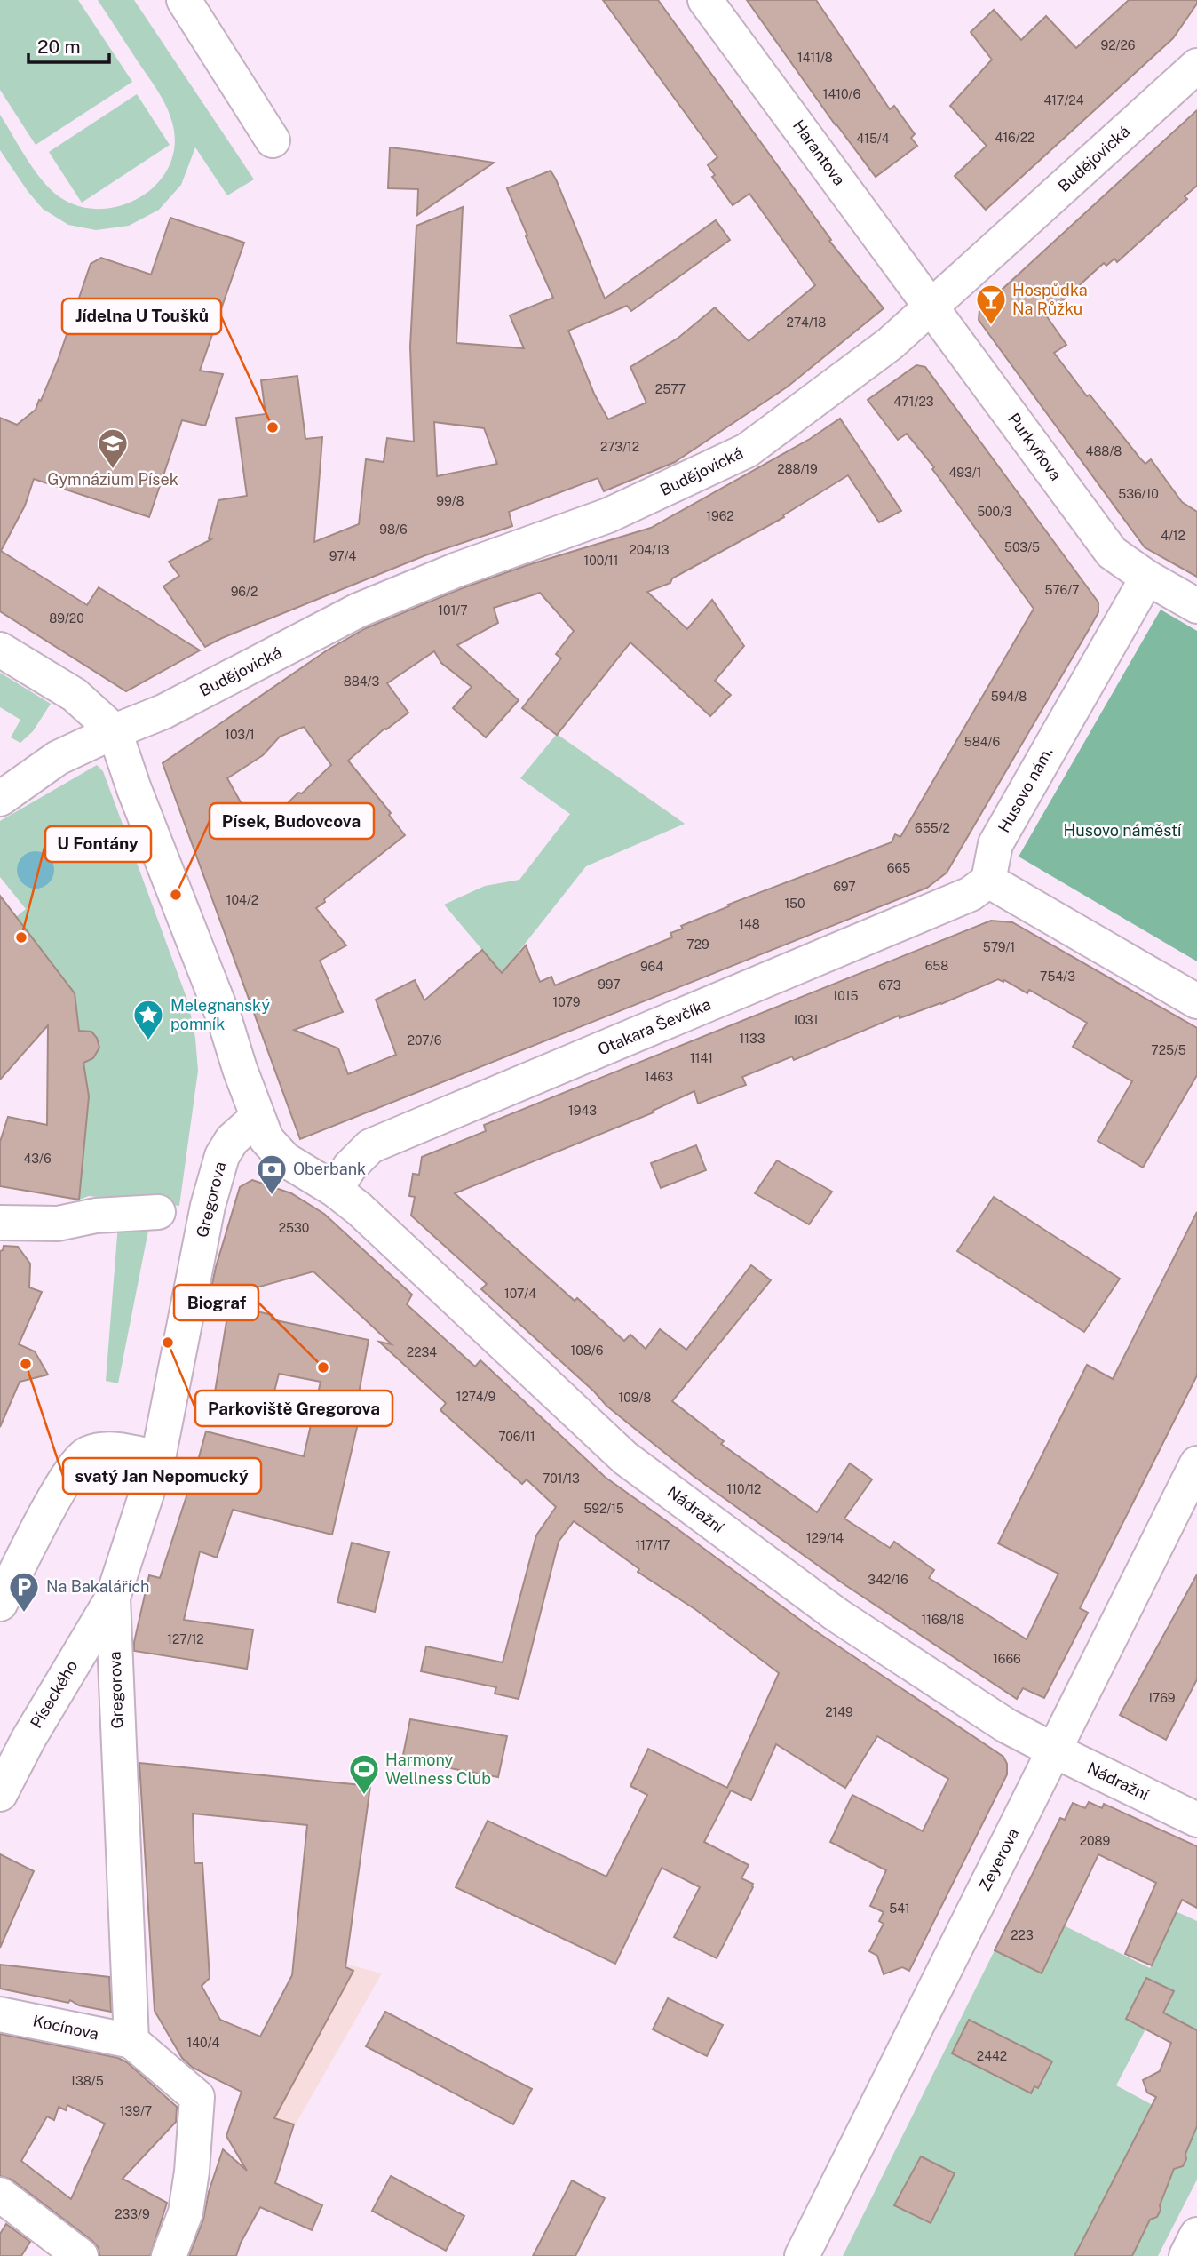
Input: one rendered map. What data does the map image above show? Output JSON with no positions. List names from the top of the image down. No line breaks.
{"streets":{"street":["Harantova","Budějovická","Purkyňova","Husovo nám.","Otakara Ševčíka","Gregorova","Nádražní","Píseckého","Zeyerova","Kocínova"]},"crossings":[["Harantova","Budějovická"],["Harantova","Purkyňova"],["Budějovická","Purkyňova"],["Budějovická","Nádražní"],["Purkyňova","Husovo nám."],["Husovo nám.","Otakara Ševčíka"],["Otakara Ševčíka","Nádražní"],["Gregorova","Nádražní"],["Gregorova","Píseckého"],["Gregorova","Kocínova"],["Nádražní","Zeyerova"]],"parks":["Husovo náměstí"],"places":{"bar":["Hospůdka Na Růžku"],"other":["Jídelna U Toušků","Písek, Budovcova","U Fontány","Parkoviště Gregorova","svatý Jan Nepomucký","Biograf"],"school or university":["Gymnázium Písek"],"place":["Melegnanský pomník"],"bank":["Oberbank"],"parking":["Na Bakalářích"],"sports":["Harmony Wellness Club"]},"house_numbers":["92/26","1411/8","1410/6","417/24","416/22","415/4","274/18","2577","471/23","273/12","488/8","288/19","493/1","536/10","99/8","500/3","1962","98/6","4/12","503/5","204/13","97/4","100/11","576/7","96/2","101/7","89/20","884/3","594/8","103/1","584/6","655/2","665","697","104/2","150","148","729","579/1","658","964","754/3","997","673","1015","1079","1031","1133","207/6","725/5","1141","1463","1943","43/6","2530","107/4","108/6","2234","1274/9","109/8","706/11","701/13","110/12","592/15","129/14","117/17","342/16","1168/18","127/12","1666","1769","2149","2089","541","223","140/4","2442","138/5","139/7","233/9"],"scale_bar":"20 m"}
